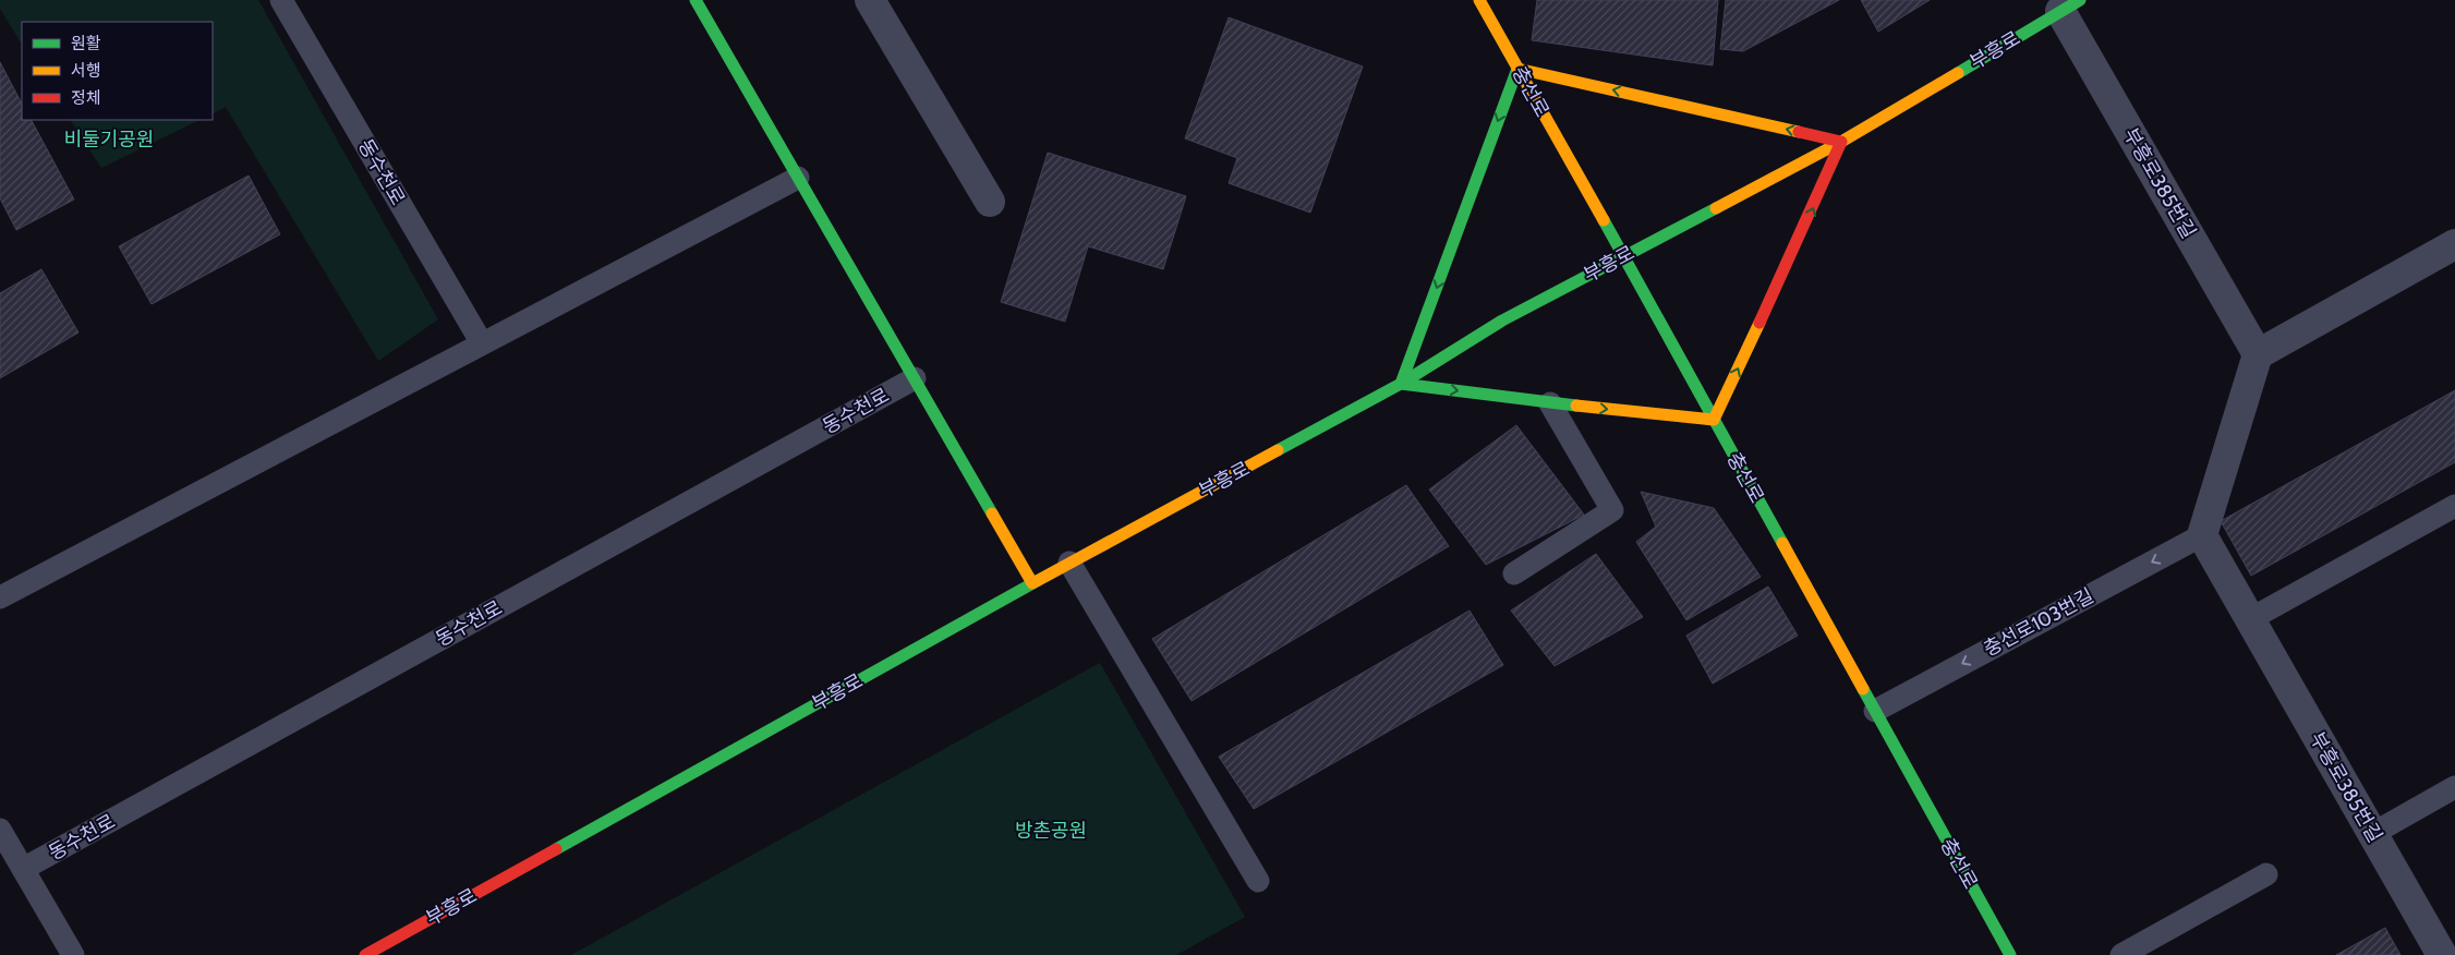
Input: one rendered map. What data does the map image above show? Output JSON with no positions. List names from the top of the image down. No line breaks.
{"streets":{"street":["부흥로","충선로","부흥로385번길"],"lane":["동수천로","충선로103번길"]},"crossings":[["부흥로","충선로"],["부흥로","부흥로385번길"],["충선로","충선로103번길"],["부흥로385번길","충선로103번길"]],"one_way":["충선로103번길"],"parks":["비둘기공원","방촌공원"],"legend":["원활","서행","정체"]}
